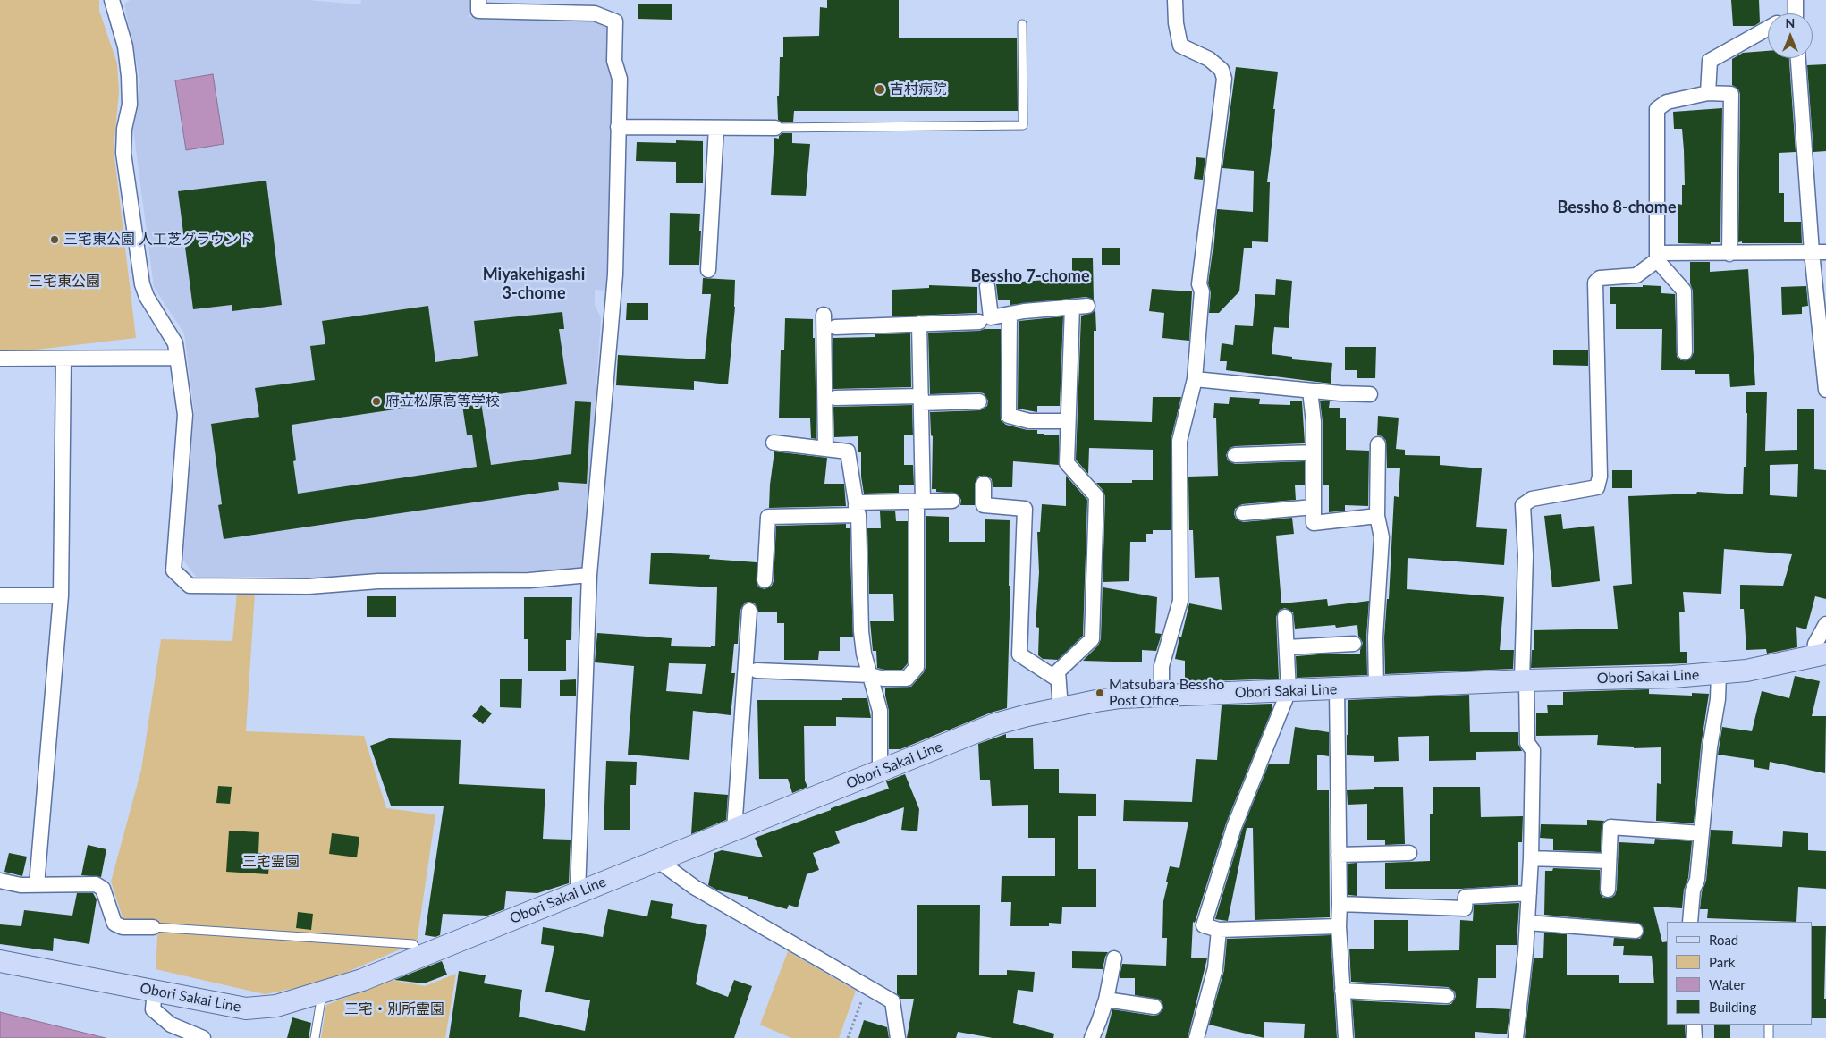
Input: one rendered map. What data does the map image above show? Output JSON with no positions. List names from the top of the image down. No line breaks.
{"streets":{"main road":["Obori Sakai Line"]},"districts":["Bessho 8-chome","Miyakehigashi 3-chome","Bessho 7-chome"],"parks":["三宅東公園","三宅霊園","三宅・別所霊園"],"places":["吉村病院","三宅東公園 人工芝グラウンド","府立松原高等学校","Matsubara Bessho Post Office"],"legend":["Road","Park","Water","Building"],"north":"top"}
